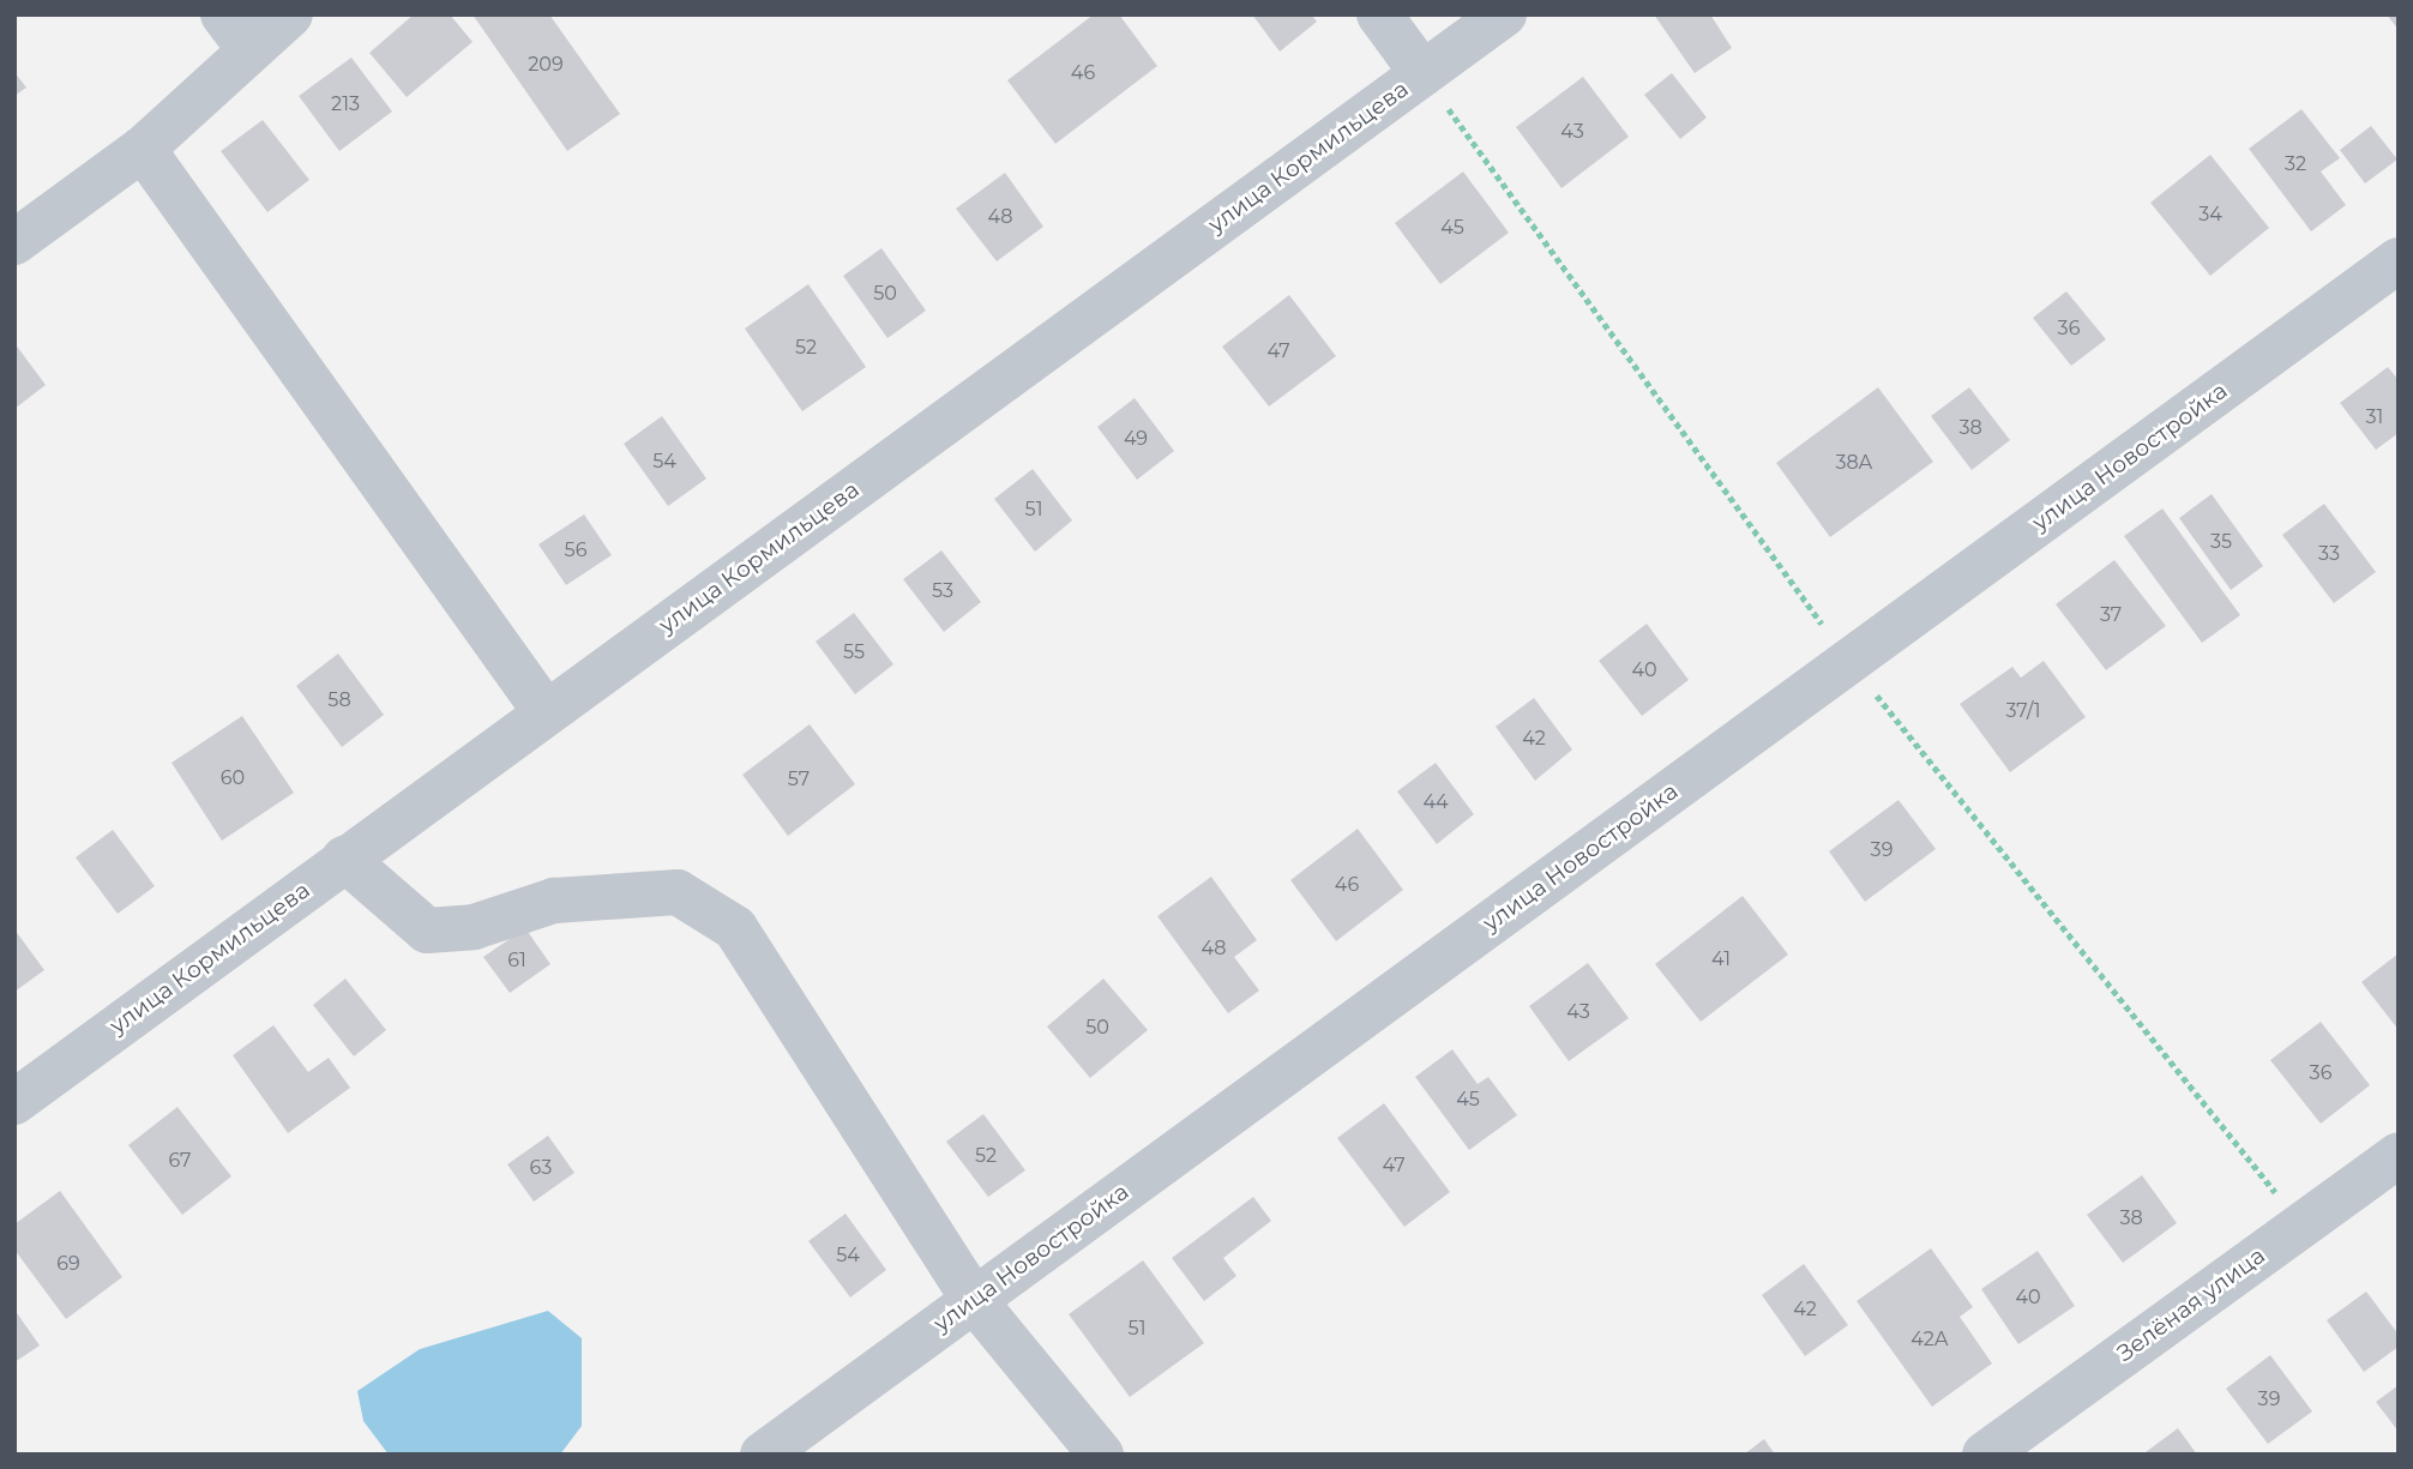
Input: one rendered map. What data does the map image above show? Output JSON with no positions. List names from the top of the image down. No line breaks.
{"streets":{"street":["улица Кормильцева","улица Новостройка","Зелёная улица"]},"house_numbers":["209","46","213","43","32","34","48","45","50","36","52","47","31","38","49","54","38А","51","35","56","33","53","37","55","40","58","37/1","42","60","57","44","39","46","48","41","61","43","50","36","45","52","67","47","63","38","54","69","40","42","51","42А","39"]}
